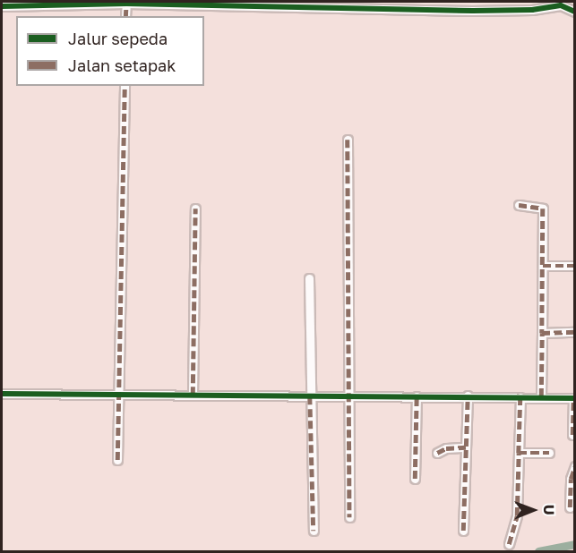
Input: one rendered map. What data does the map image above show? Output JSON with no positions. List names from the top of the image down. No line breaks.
{"legend":["Jalur sepeda","Jalan setapak"],"north":"right"}
